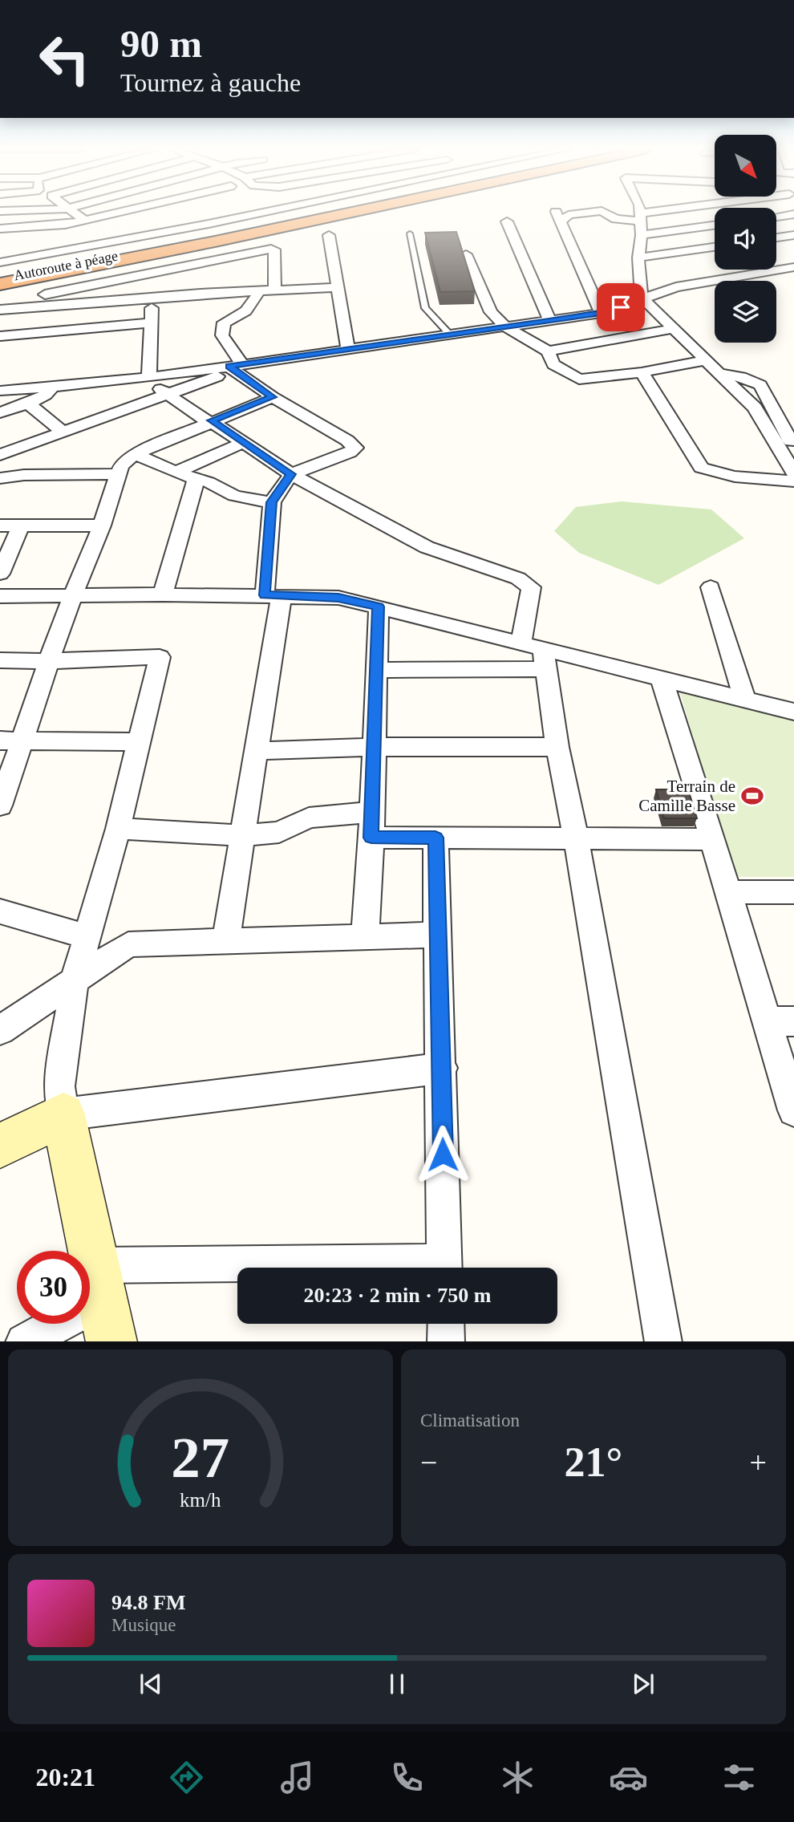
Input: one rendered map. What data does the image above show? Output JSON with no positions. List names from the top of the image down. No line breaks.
{"streets":{"highway":["Autoroute à péage"]},"places":{"sports":["Terrain de Camille Basse"]},"north":"bottom right","page":{"turn":["90 m","Tournez à gauche"],"limit":"30","trip":"20:23 · 2 min · 750 m","tile":"Climatisation","heat":["−","21°","+"],"song":["94.8 FM","Musique"],"tabs":"20:21","gauge":["27","km/h"]}}
